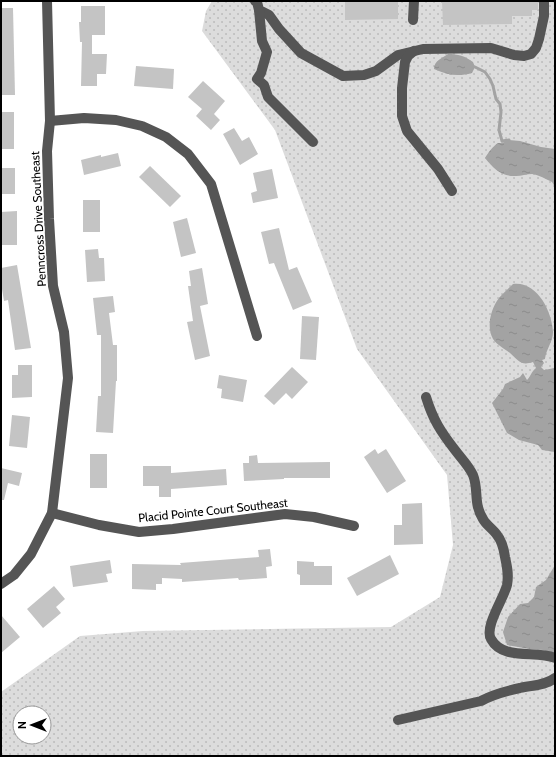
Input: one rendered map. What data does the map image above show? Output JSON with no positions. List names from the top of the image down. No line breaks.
{"streets":{"street":["Penncross Drive Southeast","Placid Pointe Court Southeast"]},"crossings":[["Penncross Drive Southeast","Placid Pointe Court Southeast"]],"north":"left"}
